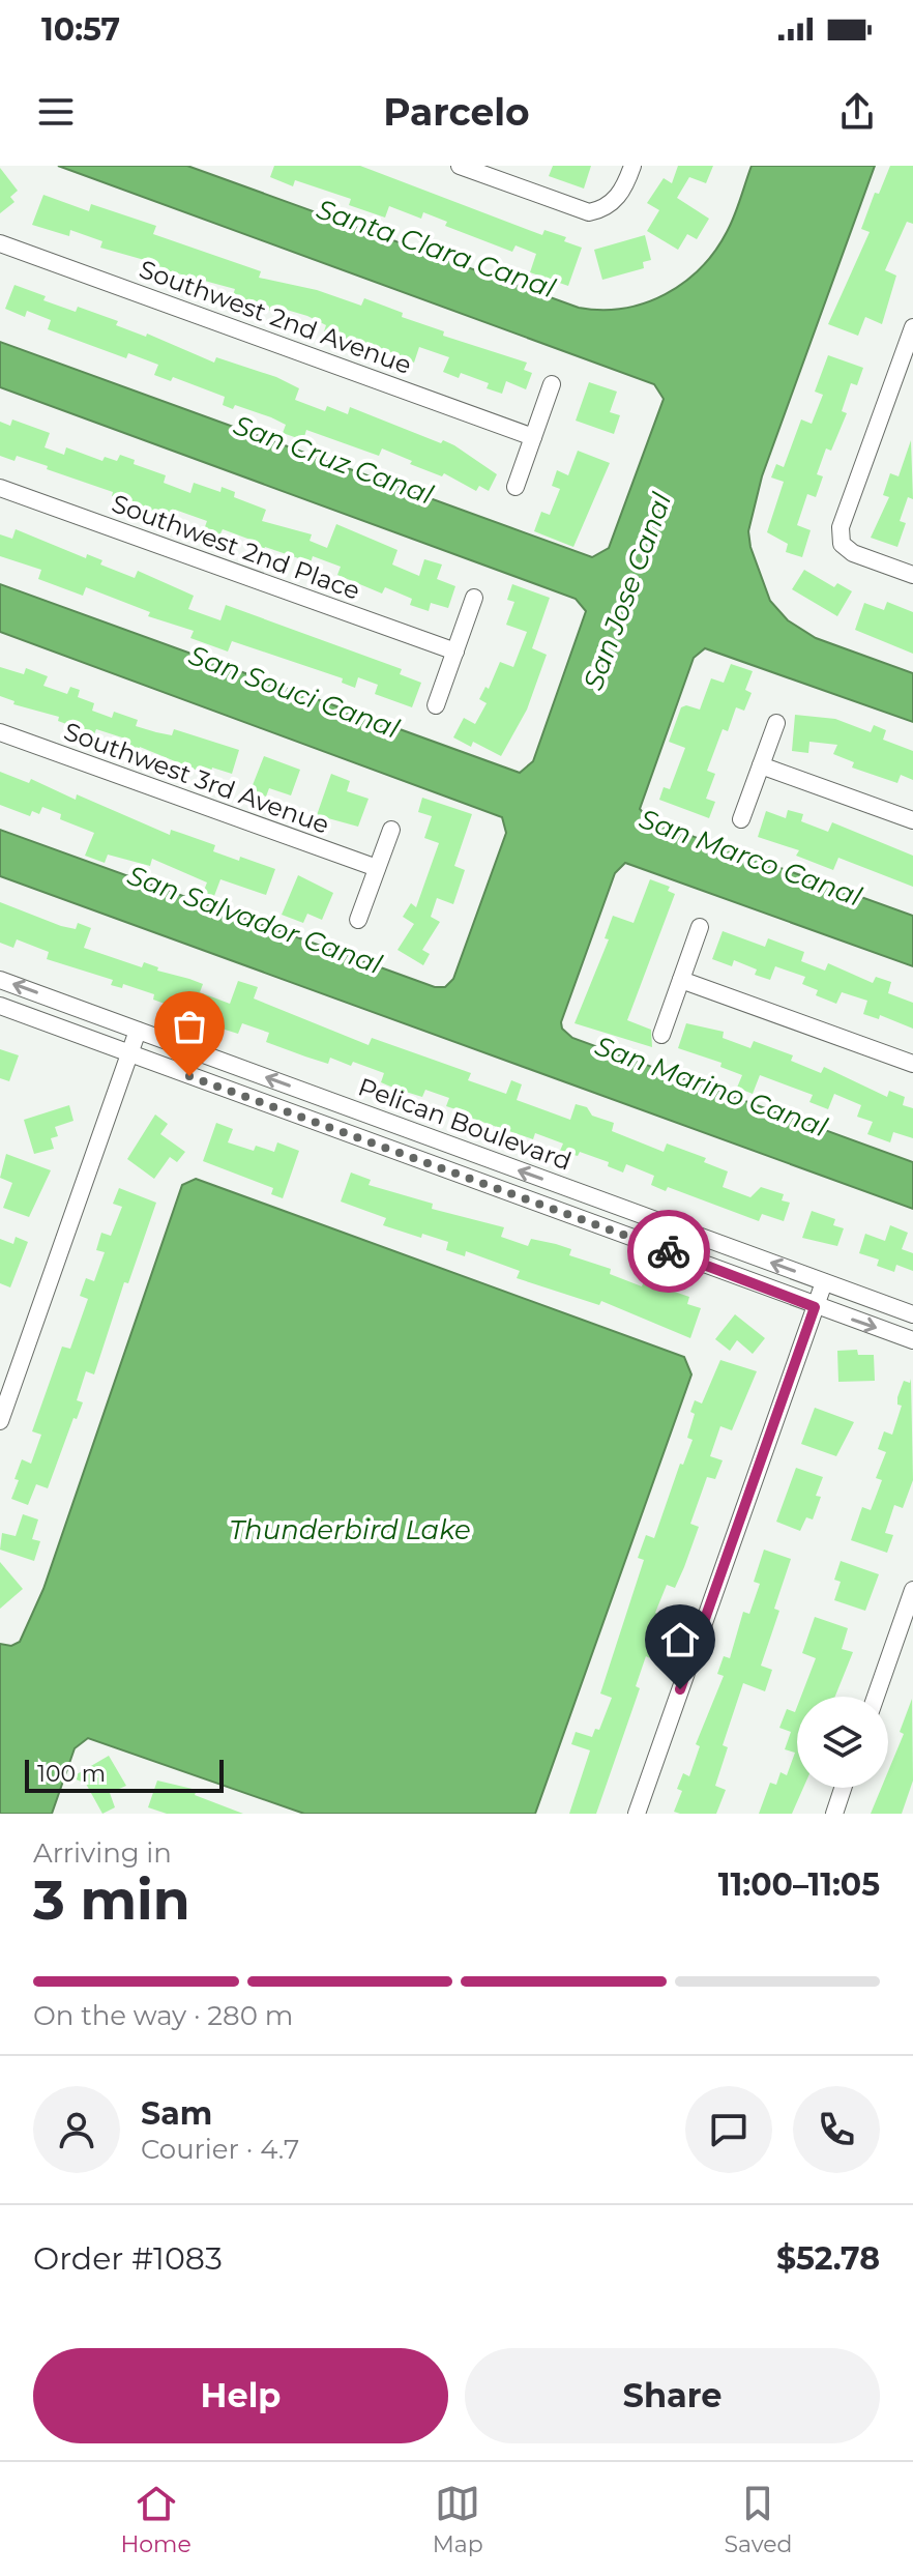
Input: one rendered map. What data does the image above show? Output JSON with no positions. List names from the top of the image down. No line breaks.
{"streets":{"street":["Southwest 2nd Avenue","Southwest 2nd Place","Southwest 3rd Avenue","Pelican Boulevard"]},"water":["Santa Clara Canal","San Cruz Canal","San Jose Canal","San Souci Canal","San Marco Canal","San Salvador Canal","San Marino Canal","Thunderbird Lake"],"scale_bar":"100 m","page":{"status":"10:57","header":"Parcelo","scale":"100 m","heading":["3 min","Arriving in","11:00–11:05"],"panel":["Sam","Courier · 4.7","Order #1083","$52.78"],"bar":"On the way · 280 m","buttons":["Help","Share"],"tabs":["Home","Map","Saved"]}}
